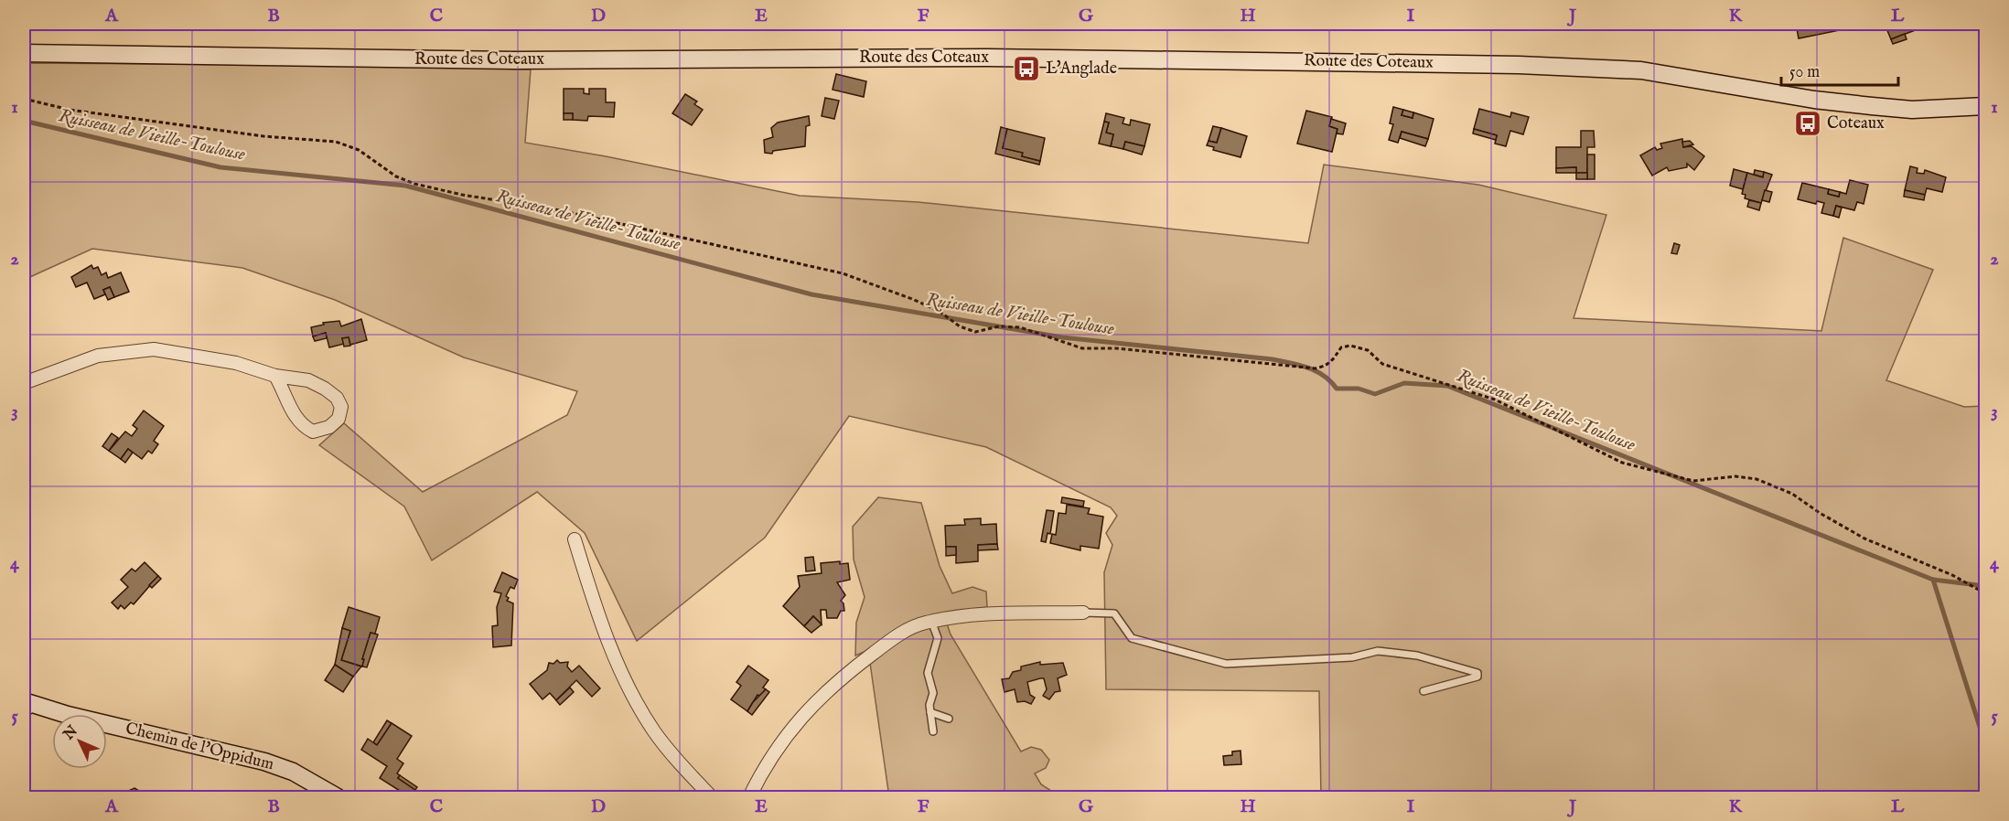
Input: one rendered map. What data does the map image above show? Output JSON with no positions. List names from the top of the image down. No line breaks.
{"streets":{"street":["Route des Coteaux","Chemin de l'Oppidum"]},"water":["Ruisseau de Vieille-Toulouse"],"places":{"bus stop":["L'Anglade","Coteaux"]},"scale_bar":"50 m","north":"top left","grid":{"columns":["A","B","C","D","E","F","G","H","I","J","K","L"],"rows":["1","2","3","4","5"]}}
